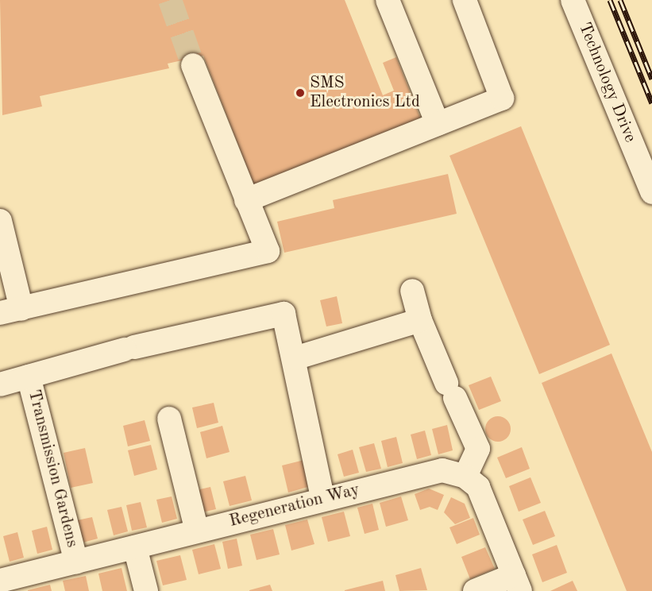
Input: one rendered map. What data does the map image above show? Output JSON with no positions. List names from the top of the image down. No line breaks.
{"streets":{"street":["Technology Drive","Transmission Gardens","Regeneration Way"]},"crossings":[["Transmission Gardens","Regeneration Way"]],"places":["SMS Electronics Ltd"]}
